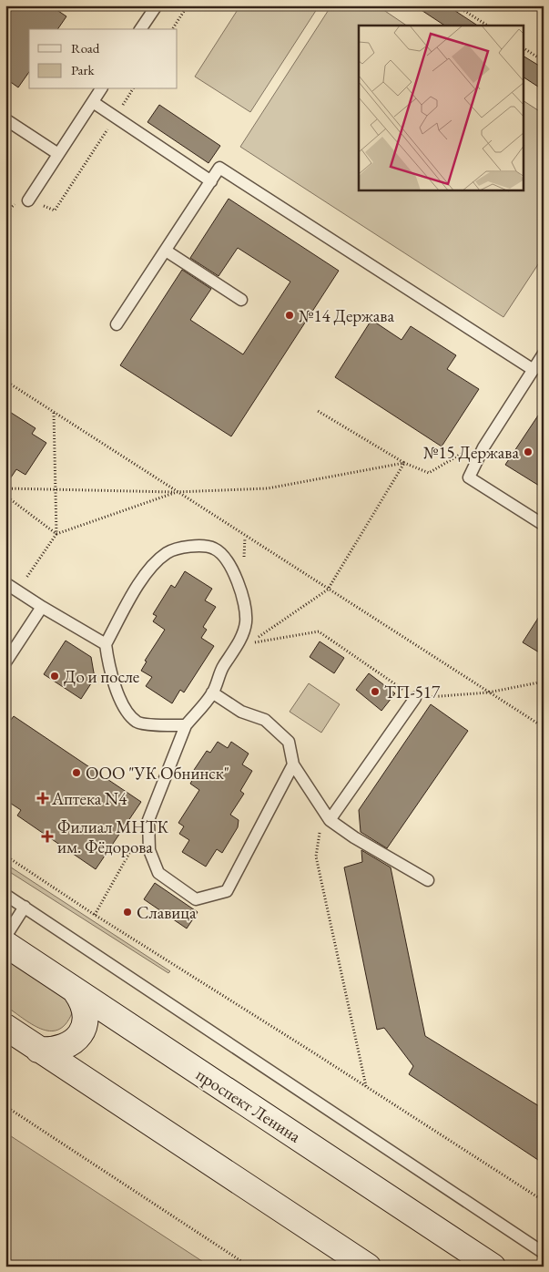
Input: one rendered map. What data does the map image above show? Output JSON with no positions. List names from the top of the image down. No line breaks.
{"streets":{"main road":["проспект Ленина"]},"places":{"other":["№14 Держава","№15 Держава","До и после","ТП-517","ООО \"УК Обнинск\"","Славица"],"health":["Аптека N4","Филиал МНТК им. Фёдорова"]},"legend":["Road","Park"]}
